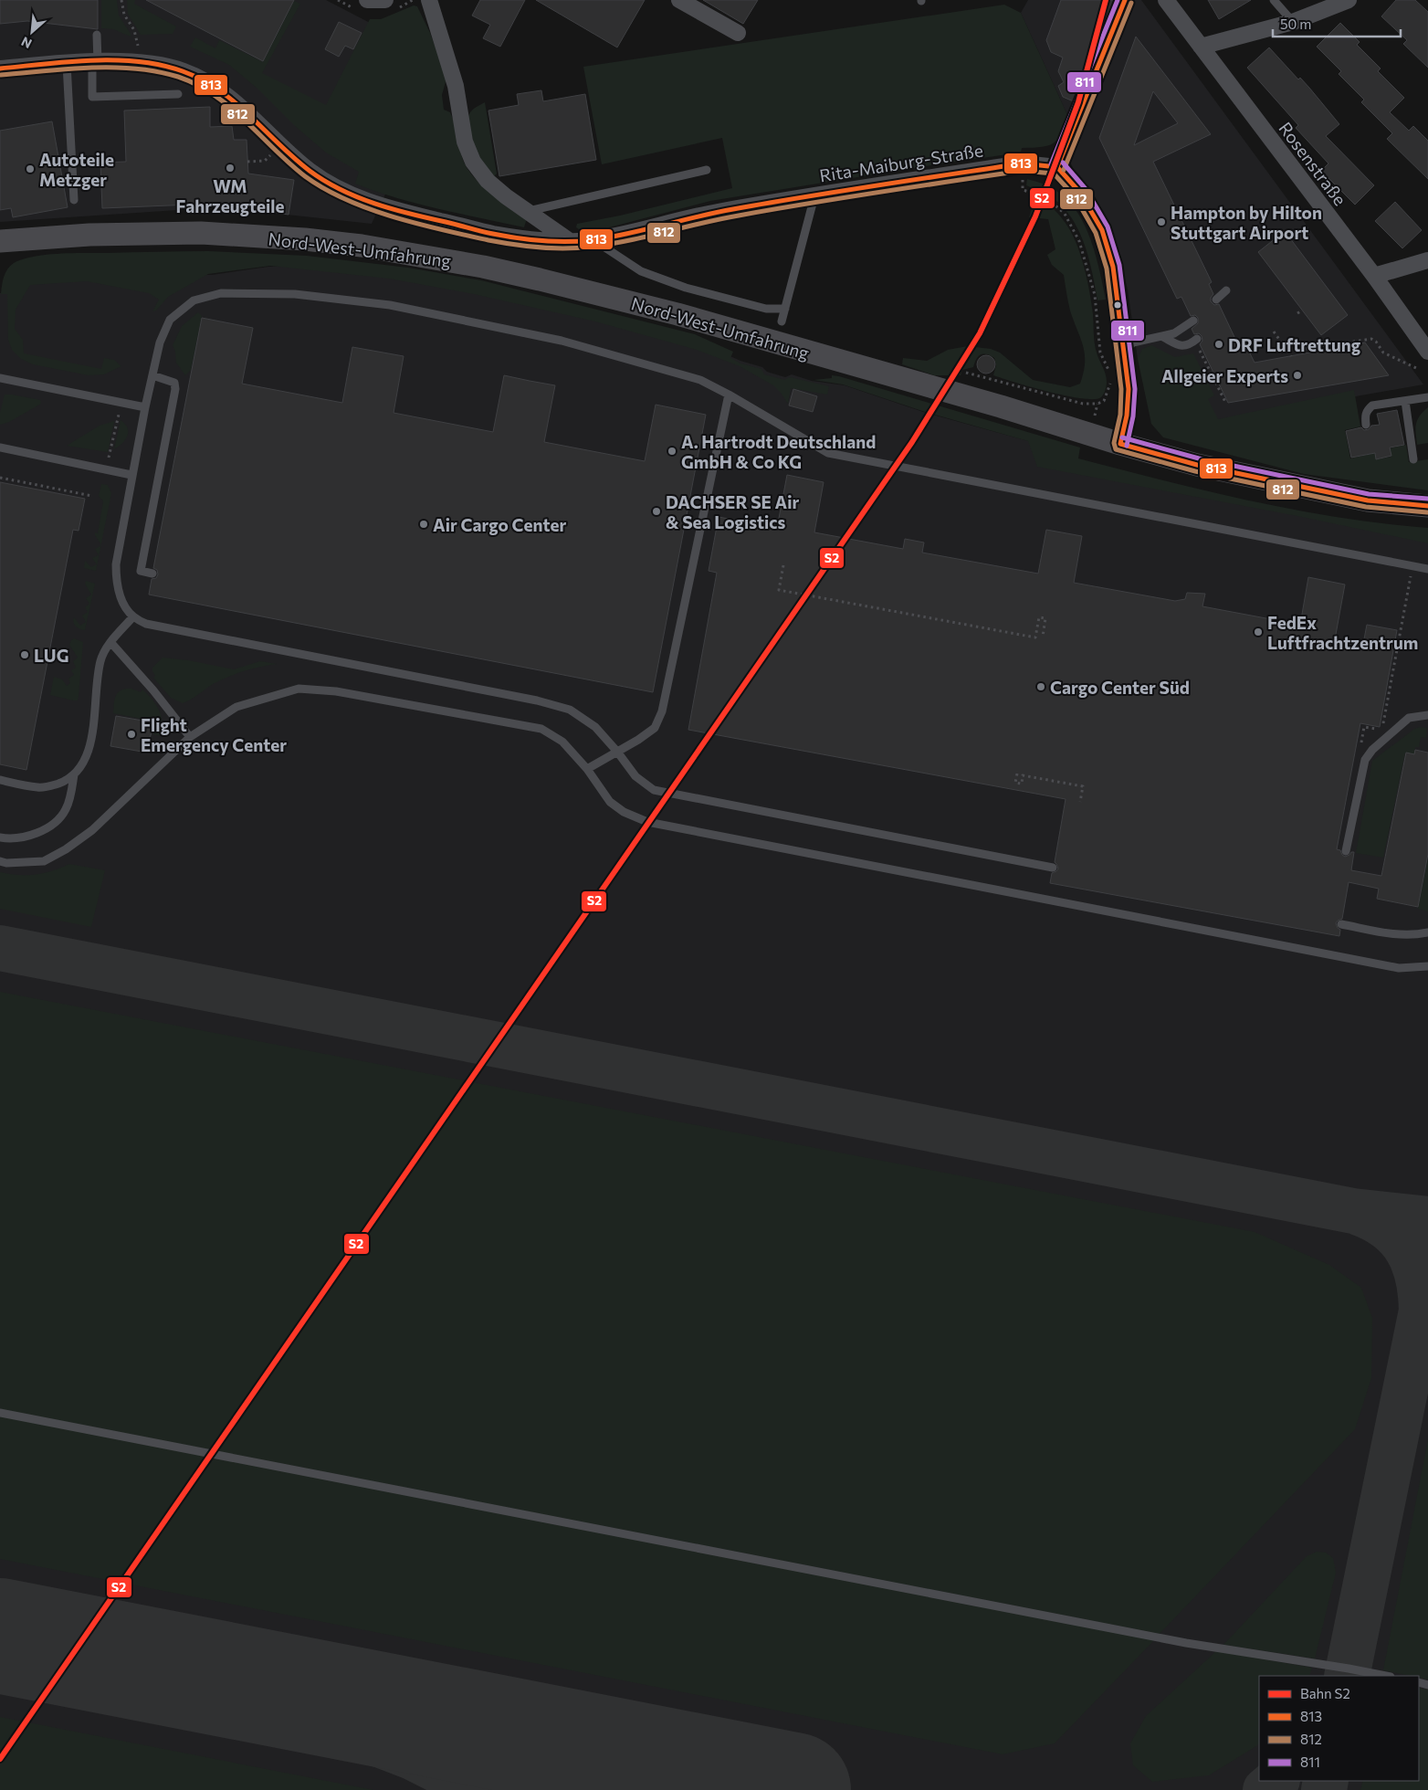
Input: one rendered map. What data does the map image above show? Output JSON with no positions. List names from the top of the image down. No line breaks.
{"streets":{"main road":["Nord-West-Umfahrung"],"street":["Rita-Maiburg-Straße","Rosenstraße"]},"places":["WM Fahrzeugteile","Autoteile Metzger","Hampton by Hilton Stuttgart Airport","DRF Luftrettung","Allgeier Experts","A. Hartrodt Deutschland GmbH & Co KG","DACHSER SE Air & Sea Logistics","Air Cargo Center","FedEx Luftfrachtzentrum","LUG","Cargo Center Süd","Flight Emergency Center"],"lines":["rail line S2","transit line 813","transit line 811","transit line 812"],"legend":["Bahn S2","813","812","811"],"scale_bar":"50 m","north":"bottom left"}
